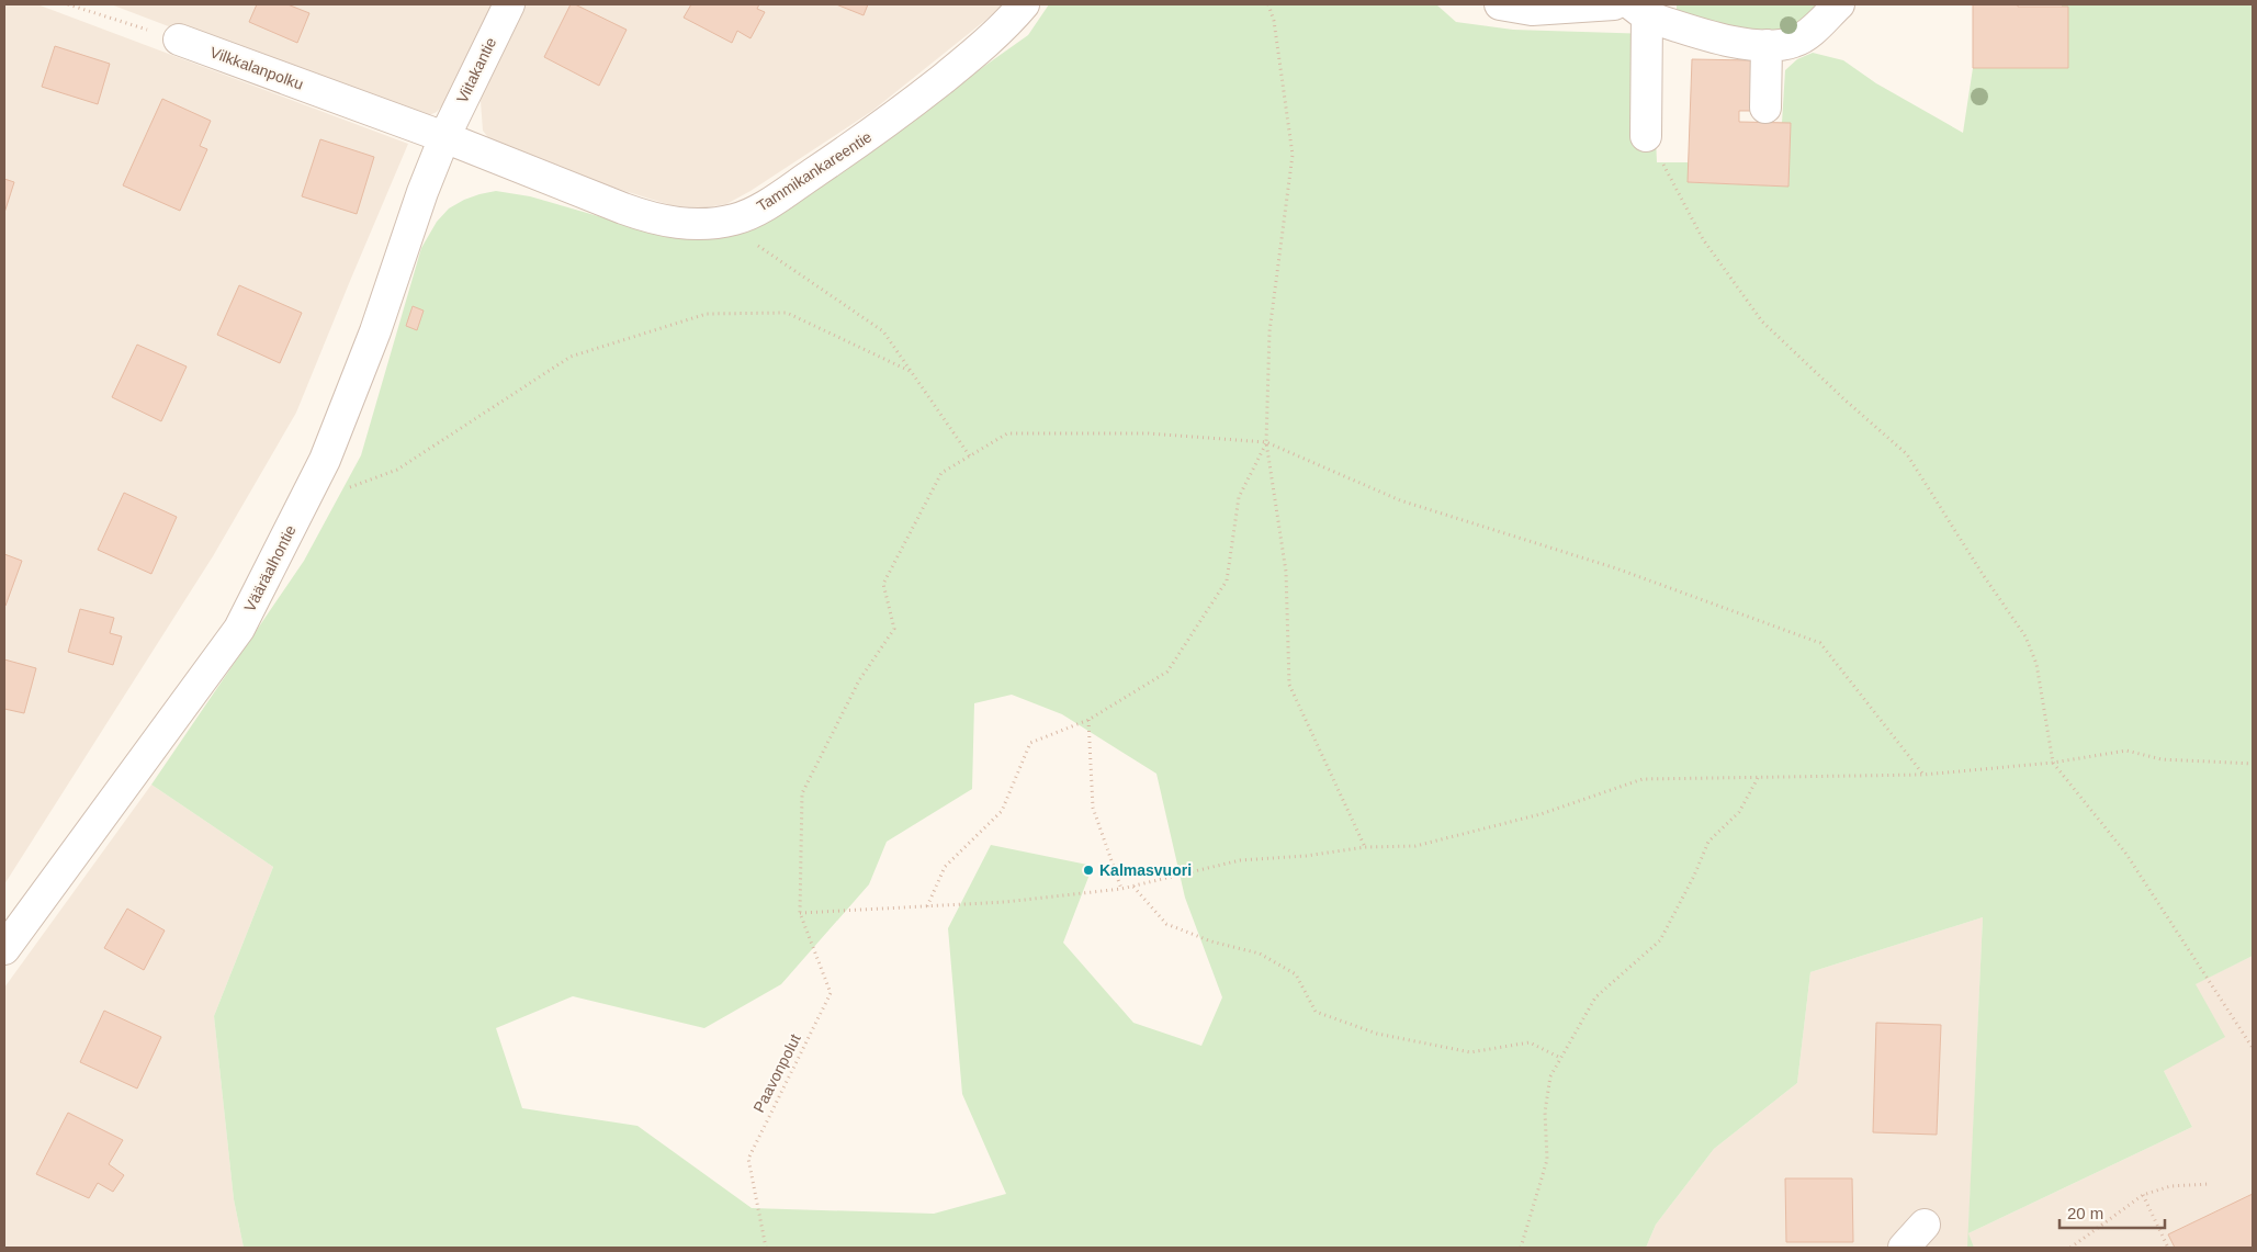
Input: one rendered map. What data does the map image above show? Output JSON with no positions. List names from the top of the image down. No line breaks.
{"streets":{"street":["Vilkkalanpolku","Viitakantie","Tammikankareentie","Vääräalhontie"],"path":["Paavonpolut"]},"crossings":[["Vilkkalanpolku","Viitakantie"],["Vilkkalanpolku","Tammikankareentie"],["Vilkkalanpolku","Vääräalhontie"],["Viitakantie","Tammikankareentie"],["Viitakantie","Vääräalhontie"],["Tammikankareentie","Vääräalhontie"]],"places":["Kalmasvuori"],"scale_bar":"20 m"}
